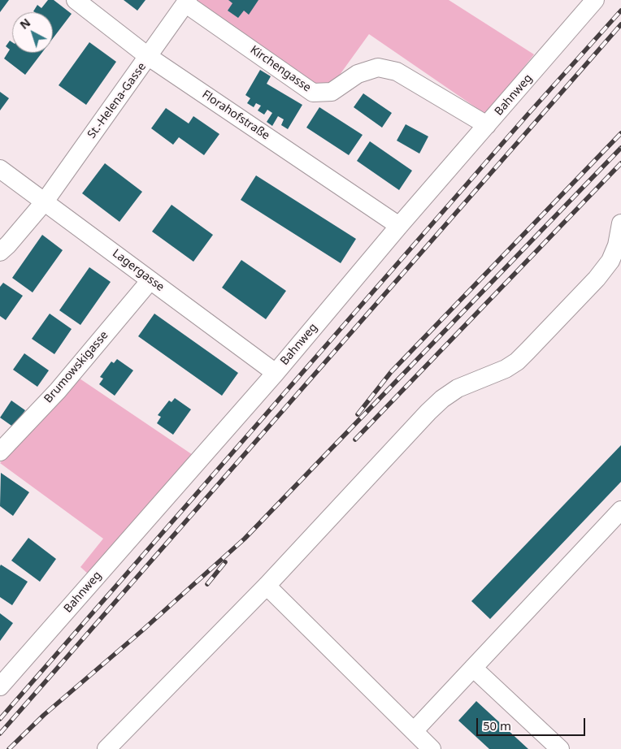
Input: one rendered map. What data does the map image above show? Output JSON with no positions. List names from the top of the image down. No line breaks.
{"streets":{"street":["Kirchengasse","Bahnweg","St.-Helena-Gasse","Florahofstraße","Lagergasse","Brumowskigasse"]},"crossings":[["Kirchengasse","Bahnweg"],["Kirchengasse","St.-Helena-Gasse"],["Bahnweg","Florahofstraße"],["Bahnweg","Lagergasse"],["St.-Helena-Gasse","Florahofstraße"],["St.-Helena-Gasse","Lagergasse"],["Lagergasse","Brumowskigasse"]],"scale_bar":"50 m","north":"top left"}
